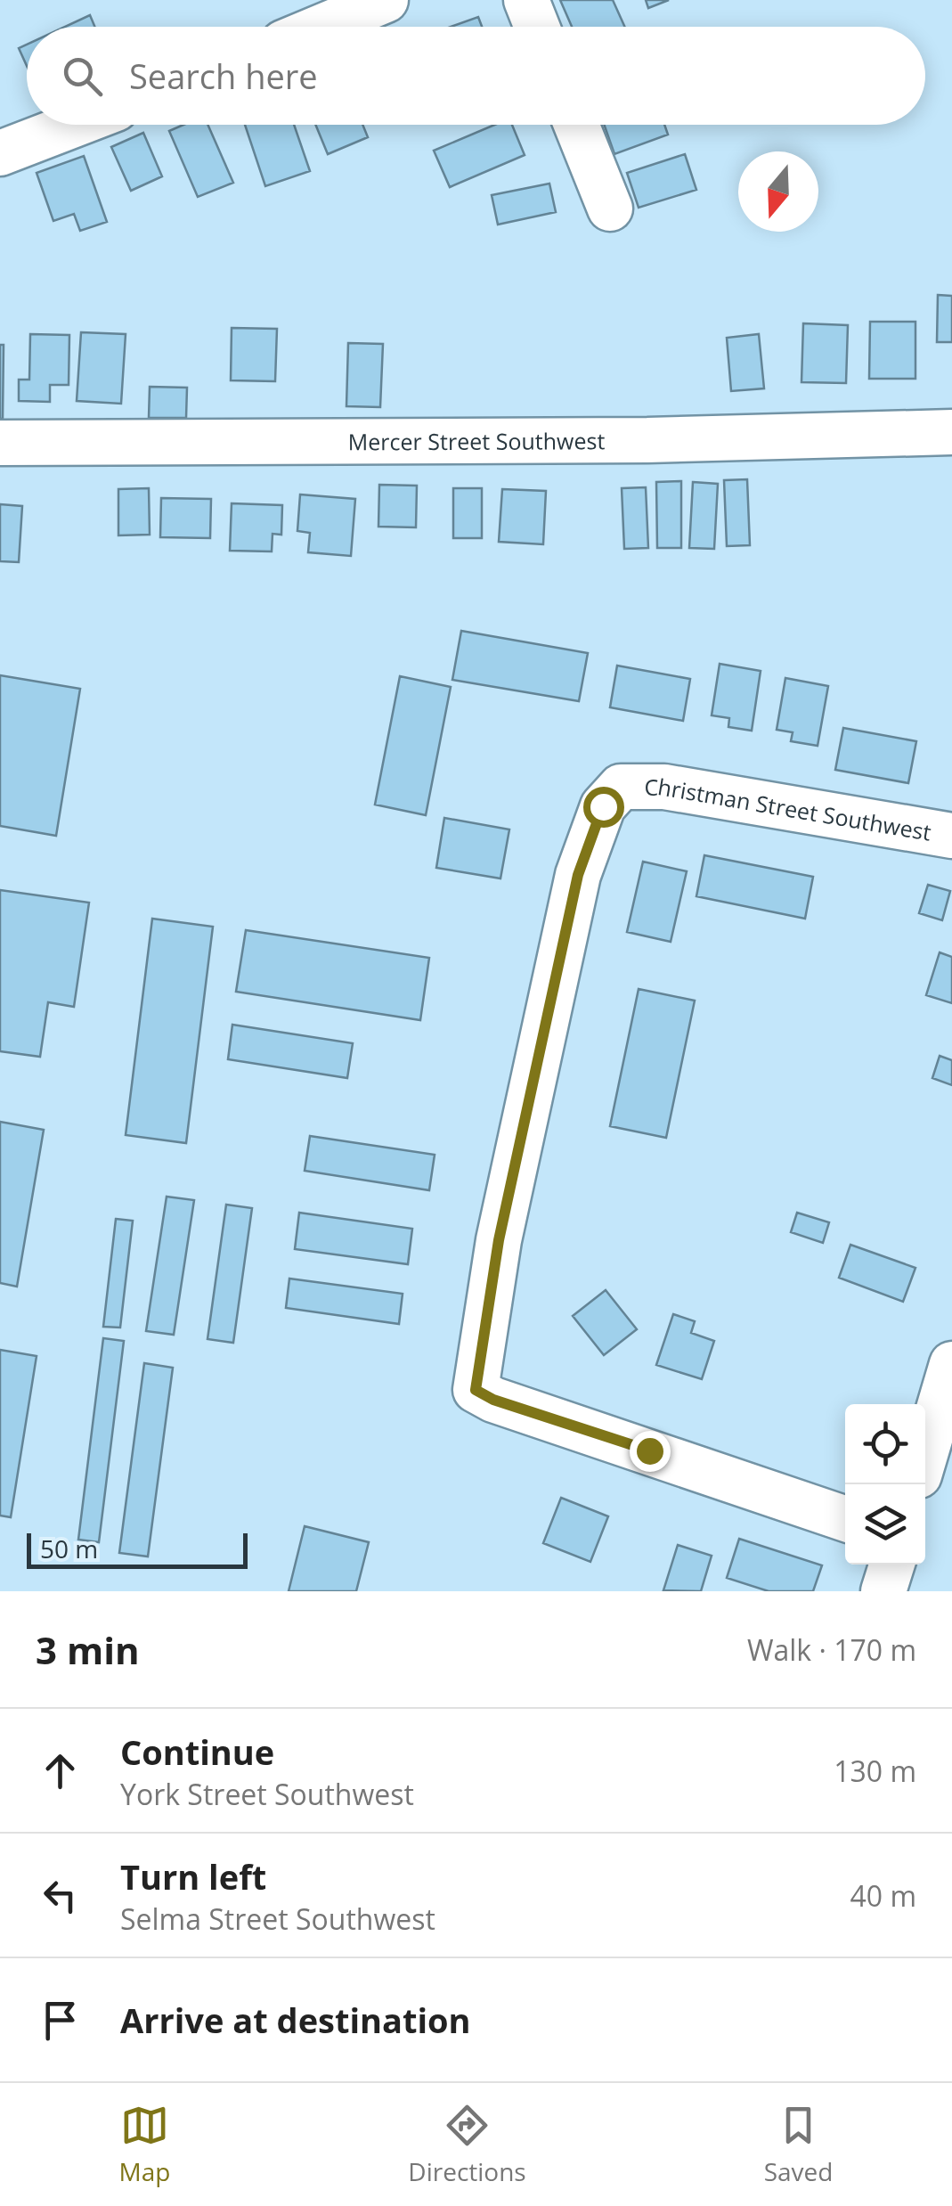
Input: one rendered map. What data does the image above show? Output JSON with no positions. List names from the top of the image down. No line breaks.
{"streets":{"street":["Mercer Street Southwest","Christman Street Southwest"]},"scale_bar":"50 m","north":"bottom","page":{"search":"Search here","scale":"50 m","heading":["3 min","Walk · 170 m"],"list":[["Continue","York Street Southwest","130 m"],["Turn left","Selma Street Southwest","40 m"],"Arrive at destination"],"nav":["Map","Directions","Saved"]}}
